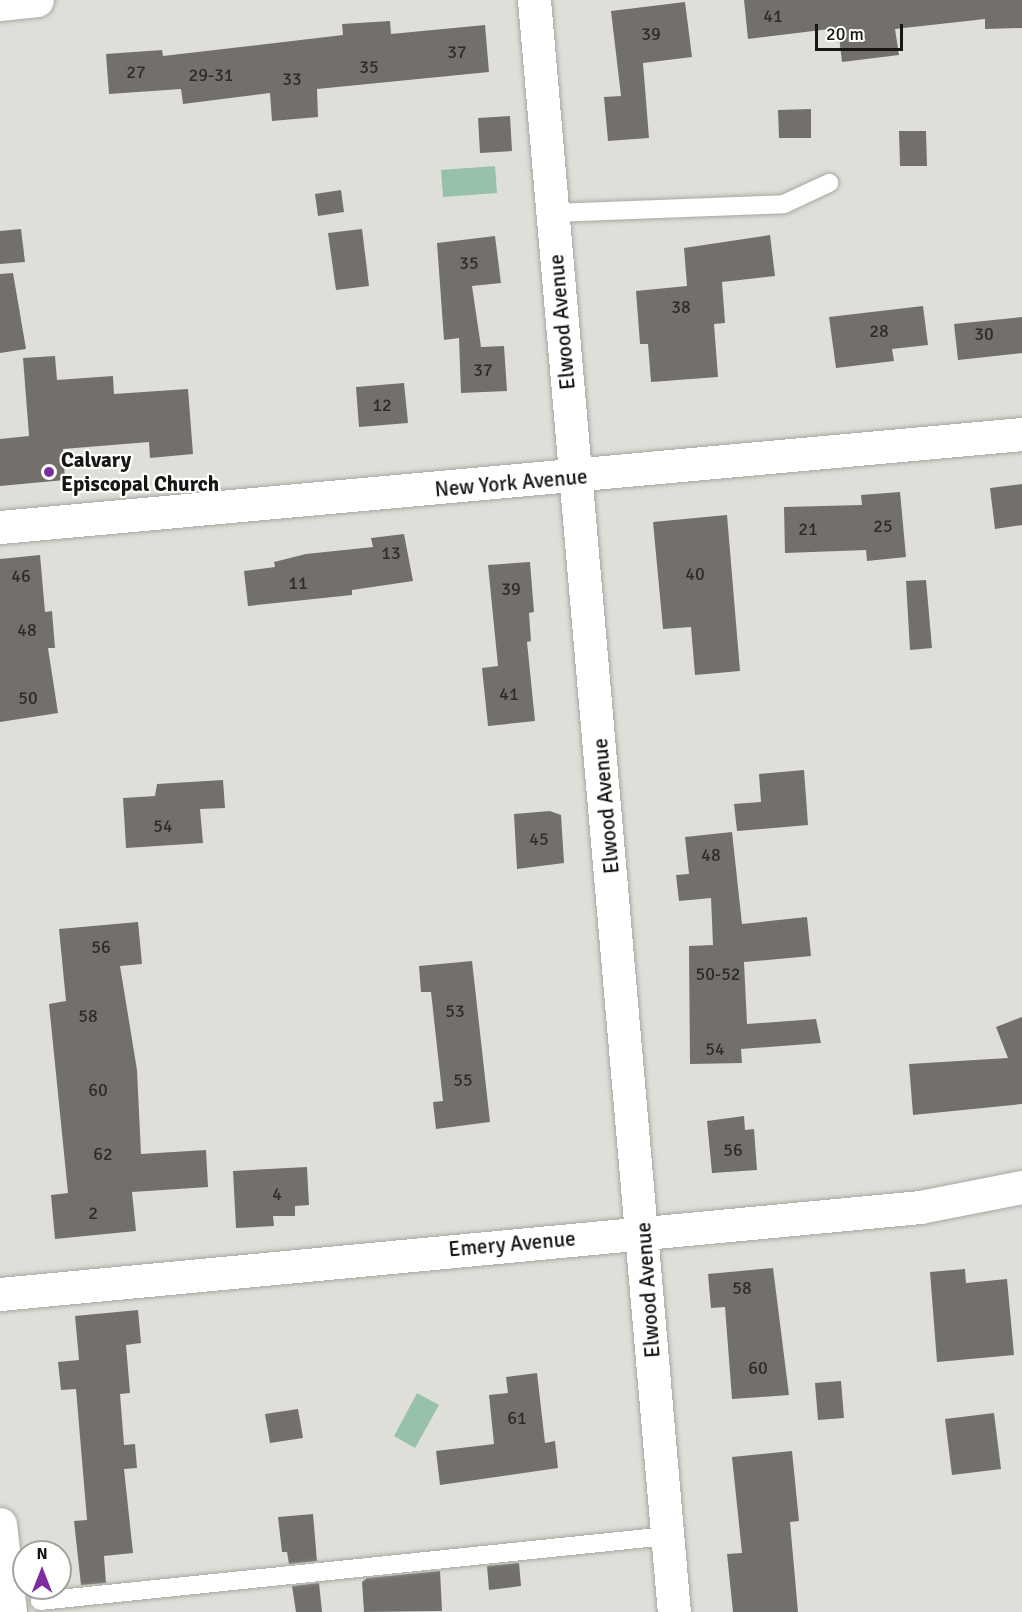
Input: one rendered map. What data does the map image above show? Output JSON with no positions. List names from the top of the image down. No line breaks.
{"streets":{"street":["Elwood Avenue","New York Avenue","Emery Avenue"]},"crossings":[["Elwood Avenue","New York Avenue"],["Elwood Avenue","Emery Avenue"]],"places":["Calvary Episcopal Church"],"house_numbers":["41","39","37","35","27","29-31","33","35","38","28","30","37","12","25","21","13","40","46","11","39","48","41","50","54","45","48","56","50-52","53","58","54","55","60","56","62","4","2","58","60","61"],"scale_bar":"20 m","north":"top"}
